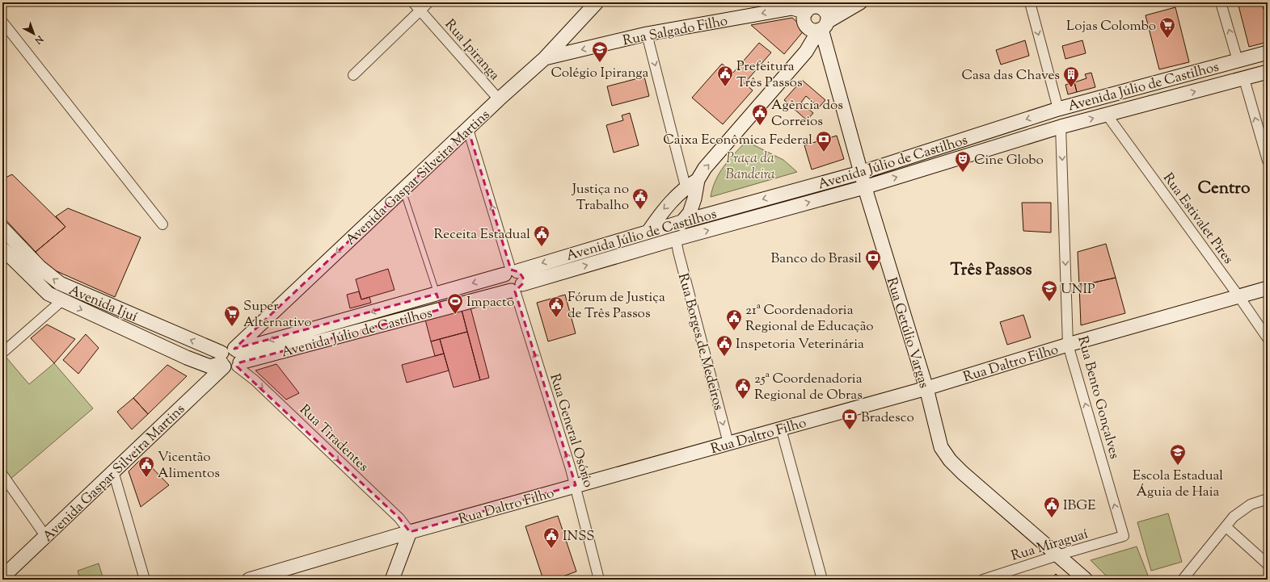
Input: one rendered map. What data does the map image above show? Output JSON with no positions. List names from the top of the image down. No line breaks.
{"streets":{"street":["Rua Salgado Filho","Rua Ipiranga","Avenida Júlio de Castilhos","Avenida Gaspar Silveira Martins","Rua Estivalet Pires","Avenida Ijuí","Rua Getúlio Vargas","Rua Borges de Medeiros","Rua Daltro Filho","Rua Bento Gonçalves","Rua General Osório","Rua Tiradentes","Rua Miraguaí"]},"crossings":[["Rua Salgado Filho","Avenida Gaspar Silveira Martins"],["Rua Salgado Filho","Rua Getúlio Vargas"],["Rua Ipiranga","Avenida Gaspar Silveira Martins"],["Avenida Júlio de Castilhos","Avenida Gaspar Silveira Martins"],["Avenida Júlio de Castilhos","Rua Estivalet Pires"],["Avenida Júlio de Castilhos","Avenida Ijuí"],["Avenida Júlio de Castilhos","Rua Getúlio Vargas"],["Avenida Júlio de Castilhos","Rua Borges de Medeiros"],["Avenida Júlio de Castilhos","Rua Bento Gonçalves"],["Avenida Júlio de Castilhos","Rua General Osório"],["Avenida Júlio de Castilhos","Rua Tiradentes"],["Avenida Gaspar Silveira Martins","Avenida Ijuí"],["Avenida Gaspar Silveira Martins","Rua Tiradentes"],["Rua Estivalet Pires","Rua Daltro Filho"],["Avenida Ijuí","Rua Tiradentes"],["Rua Getúlio Vargas","Rua Daltro Filho"],["Rua Getúlio Vargas","Rua Miraguaí"],["Rua Borges de Medeiros","Rua Daltro Filho"],["Rua Daltro Filho","Rua Bento Gonçalves"],["Rua Daltro Filho","Rua General Osório"],["Rua Daltro Filho","Rua Tiradentes"],["Rua Bento Gonçalves","Rua Miraguaí"]],"one_way":["Rua Salgado Filho","Rua Borges de Medeiros","Rua General Osório","Rua Tiradentes"],"districts":["Centro","Três Passos"],"parks":["Praça da Bandeira"],"places":{"supermarket":["Lojas Colombo","Super Alternativo"],"school or university":["Colégio Ipiranga","UNIP","Escola Estadual Águia de Haia"],"public building":["Prefeitura Três Passos","Agência dos Correios","Justiça no Trabalho","Receita Estadual","Fórum de Justiça de Três Passos","21ª Coordenadoria Regional de Educação","Inspetoria Veterinária","25ª Coordenadoria Regional de Obras","Vicentão Alimentos","IBGE","INSS"],"building":["Casa das Chaves"],"bank":["Caixa Econômica Federal","Banco do Brasil","Bradesco"],"theatre":["Cine Globo"],"sports":["Impacto"]},"north":"bottom right"}
